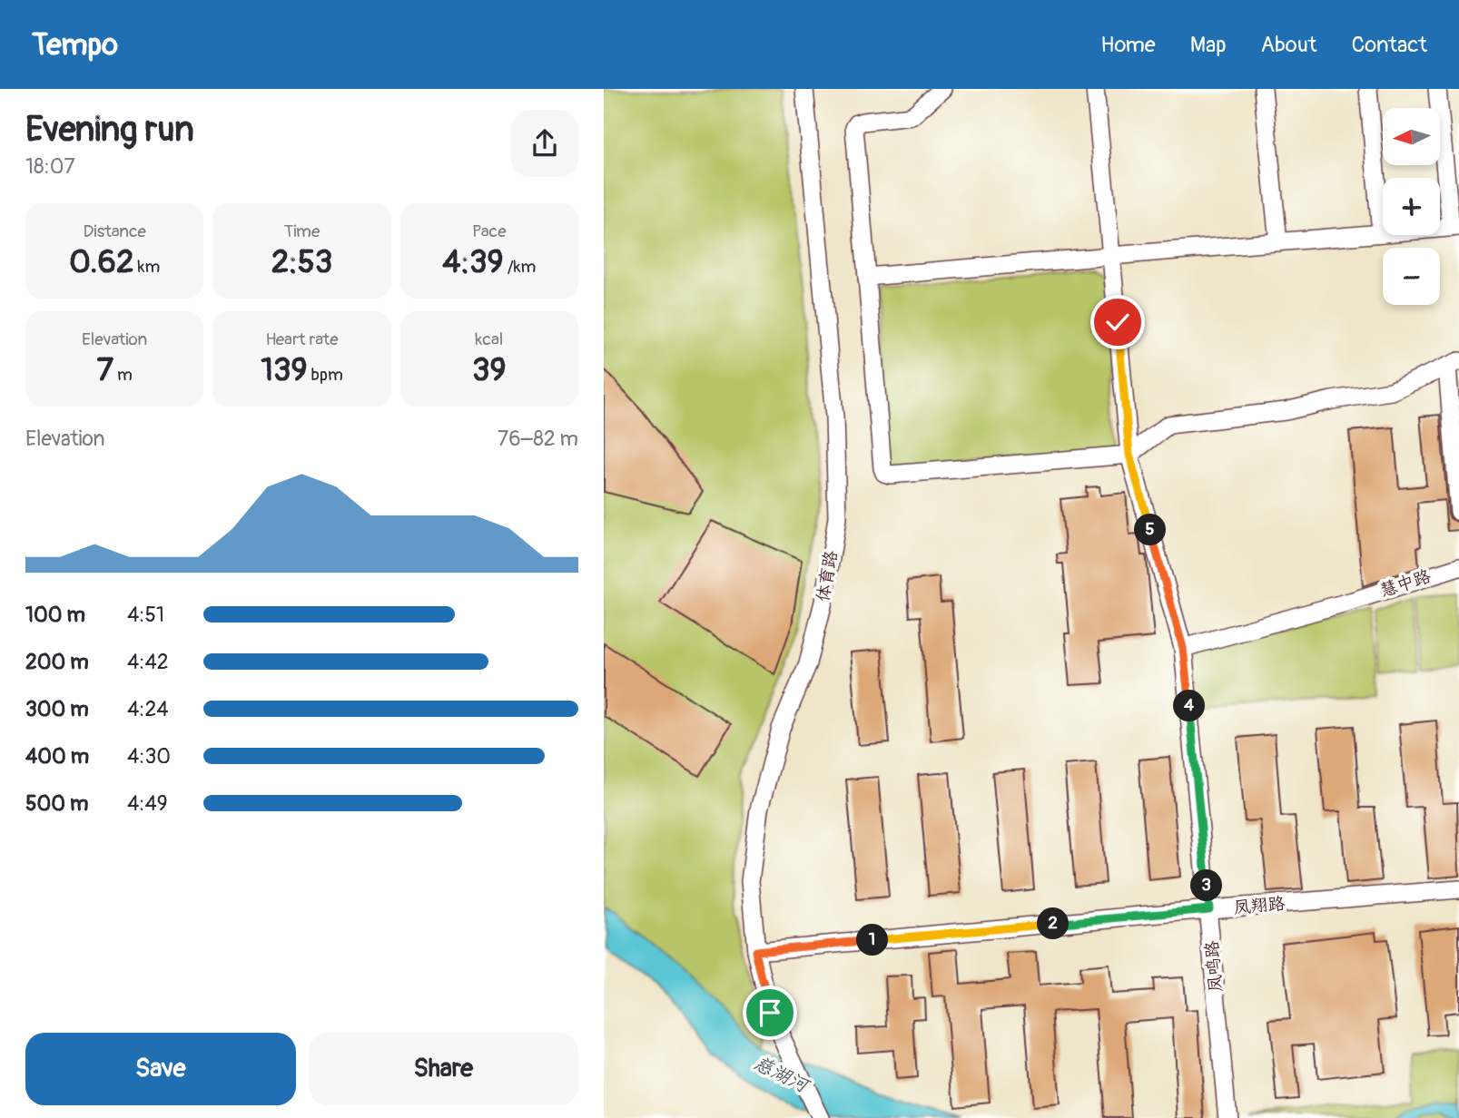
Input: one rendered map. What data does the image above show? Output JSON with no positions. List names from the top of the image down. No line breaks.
{"streets":{"street":["体育路","慧中路","凤翔路","凤鸣路"]},"crossings":[["体育路","凤翔路"],["慧中路","凤鸣路"],["凤翔路","凤鸣路"]],"water":["慈湖河"],"north":"left","page":{"header":"Tempo","nav":["Home","Map","About","Contact"],"heading":["Evening run","18:07"],"map_buttons":["+","−"],"stats":[["Distance","0.62 km"],["Time","2:53"],["Pace","4:39 /km"],["Elevation","7 m"],["Heart rate","139 bpm"],["kcal","39"]],"chart":["Elevation","76–82 m"],"pins":["5","4","3","2","1"],"list":[{"name":"100 m","note":"4:51"},{"name":"200 m","note":"4:42"},{"name":"300 m","note":"4:24"},{"name":"400 m","note":"4:30"},{"name":"500 m","note":"4:49"}],"buttons":["Save","Share"]}}
